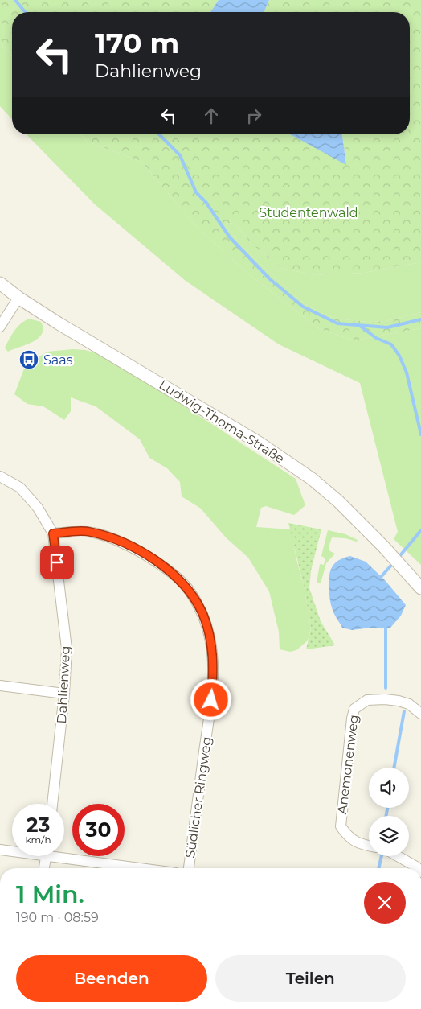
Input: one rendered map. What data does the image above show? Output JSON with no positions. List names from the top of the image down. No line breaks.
{"streets":{"street":["Ludwig-Thoma-Straße","Dahlienweg","Anemonenweg","Südlicher Ringweg"]},"crossings":[["Dahlienweg","Südlicher Ringweg"]],"parks":["Studentenwald"],"places":{"bus stop":["Saas"]},"page":{"turn":["170 m","Dahlienweg"],"speed":"23 km/h","limit":"30","heading":["1 Min.","190 m · 08:59"],"buttons":["Beenden","Teilen"]}}
